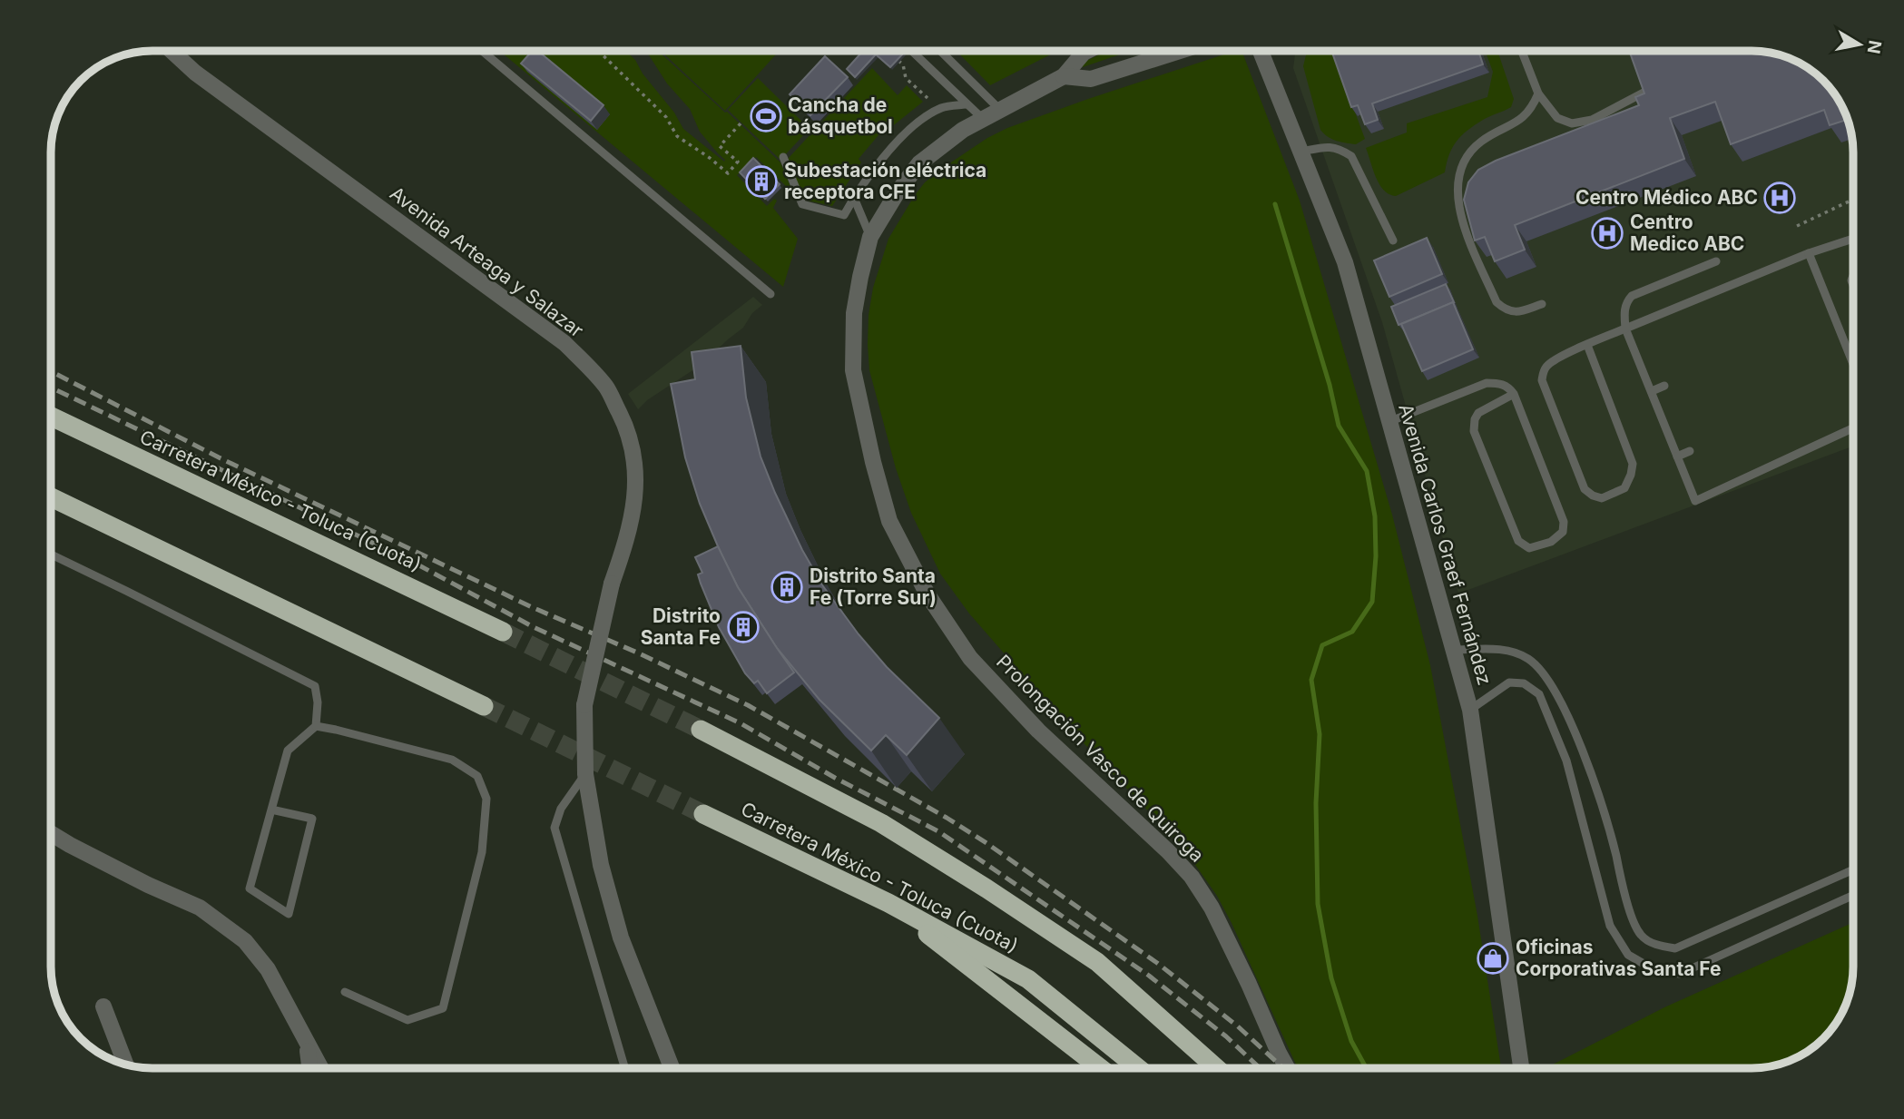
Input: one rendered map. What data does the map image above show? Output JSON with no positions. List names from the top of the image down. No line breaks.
{"streets":{"highway":["Carretera México - Toluca (Cuota)"],"street":["Avenida Arteaga y Salazar","Avenida Carlos Graef Fernández","Prolongación Vasco de Quiroga"]},"places":{"sports":["Cancha de básquetbol"],"building":["Subestación eléctrica receptora CFE","Distrito Santa Fe (Torre Sur)","Distrito Santa Fe"],"hospital":["Centro Médico ABC","Centro Medico ABC"],"shop":["Oficinas Corporativas Santa Fe"]},"north":"right"}
